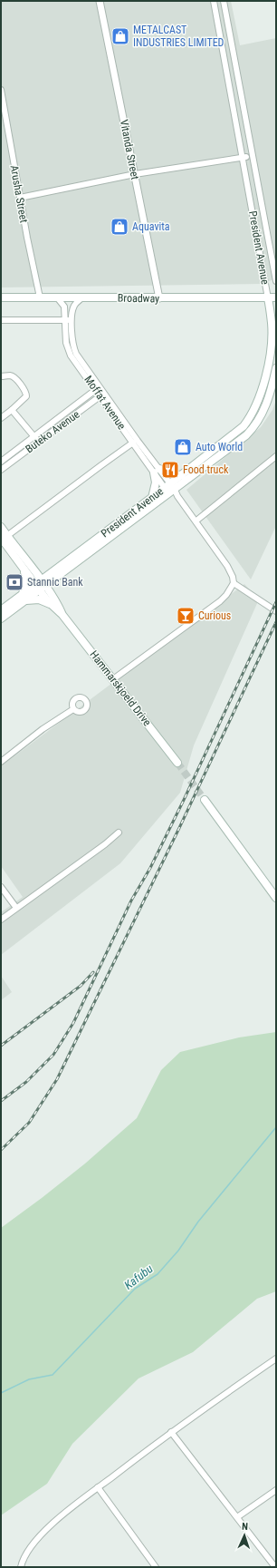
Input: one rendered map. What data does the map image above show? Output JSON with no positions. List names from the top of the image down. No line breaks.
{"streets":{"main road":["President Avenue","Broadway","Hammarskjoeld Drive"],"street":["Vitanda Street","Arusha Street","Moffat Avenue","Buteko Avenue"]},"crossings":[["Vitanda Street","Broadway"],["Arusha Street","Broadway"],["President Avenue","Broadway"],["President Avenue","Moffat Avenue"],["President Avenue","Hammarskjoeld Drive"],["Broadway","Moffat Avenue"],["Moffat Avenue","Buteko Avenue"]],"water":["Kafubu"],"places":{"shop":["METALCAST INDUSTRIES LIMITED","Aquavita","Auto World"],"restaurant":["Food truck"],"bank":["Stannic Bank"],"bar":["Curious"]},"north":"top"}
